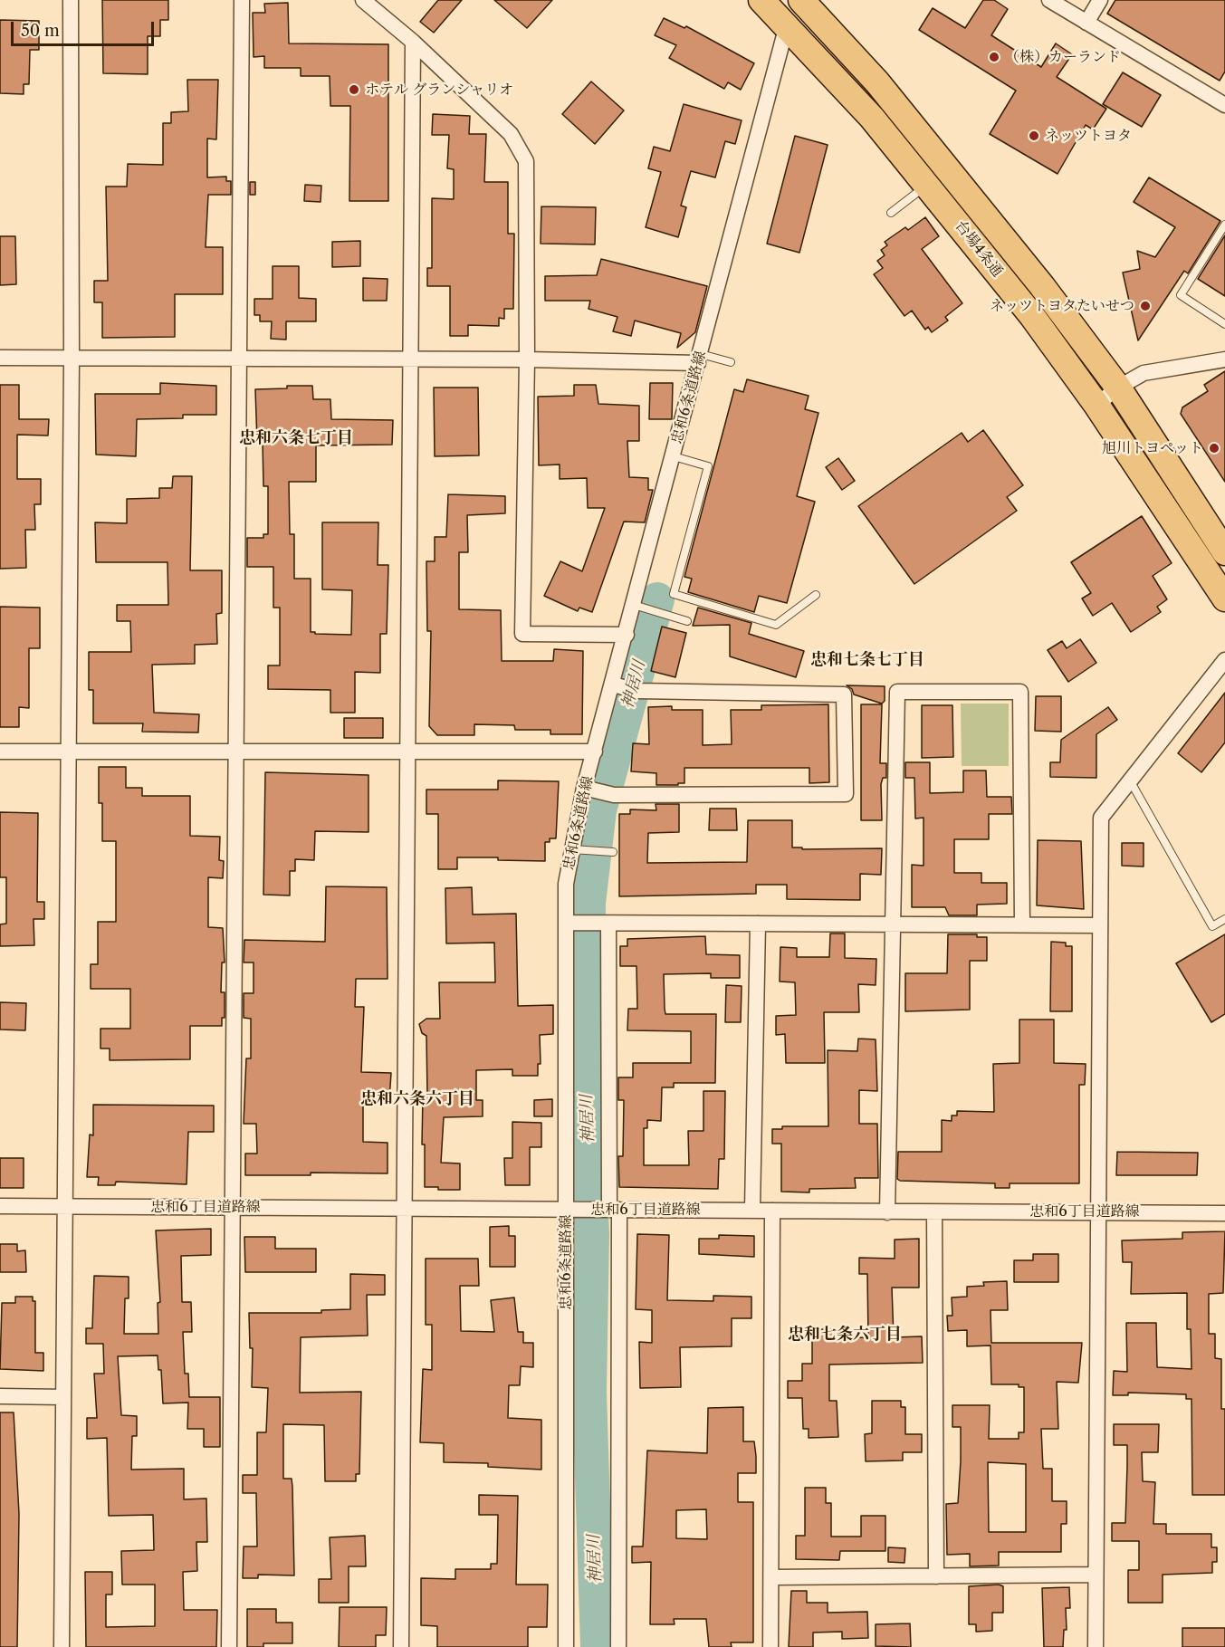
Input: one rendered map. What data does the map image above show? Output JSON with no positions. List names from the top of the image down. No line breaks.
{"streets":{"highway":["台場4条通"],"street":["忠和6条道路線","忠和6丁目道路線"]},"crossings":[["台場4条通","忠和6条道路線"],["忠和6条道路線","忠和6丁目道路線"]],"districts":["忠和六条七丁目","忠和七条七丁目","忠和六条六丁目","忠和七条六丁目"],"water":["神居川"],"places":["（株）カーランド","ホテル グランシャリオ","ネッツトヨタ","ネッツトヨタたいせつ","旭川トヨペット"],"scale_bar":"50 m"}
